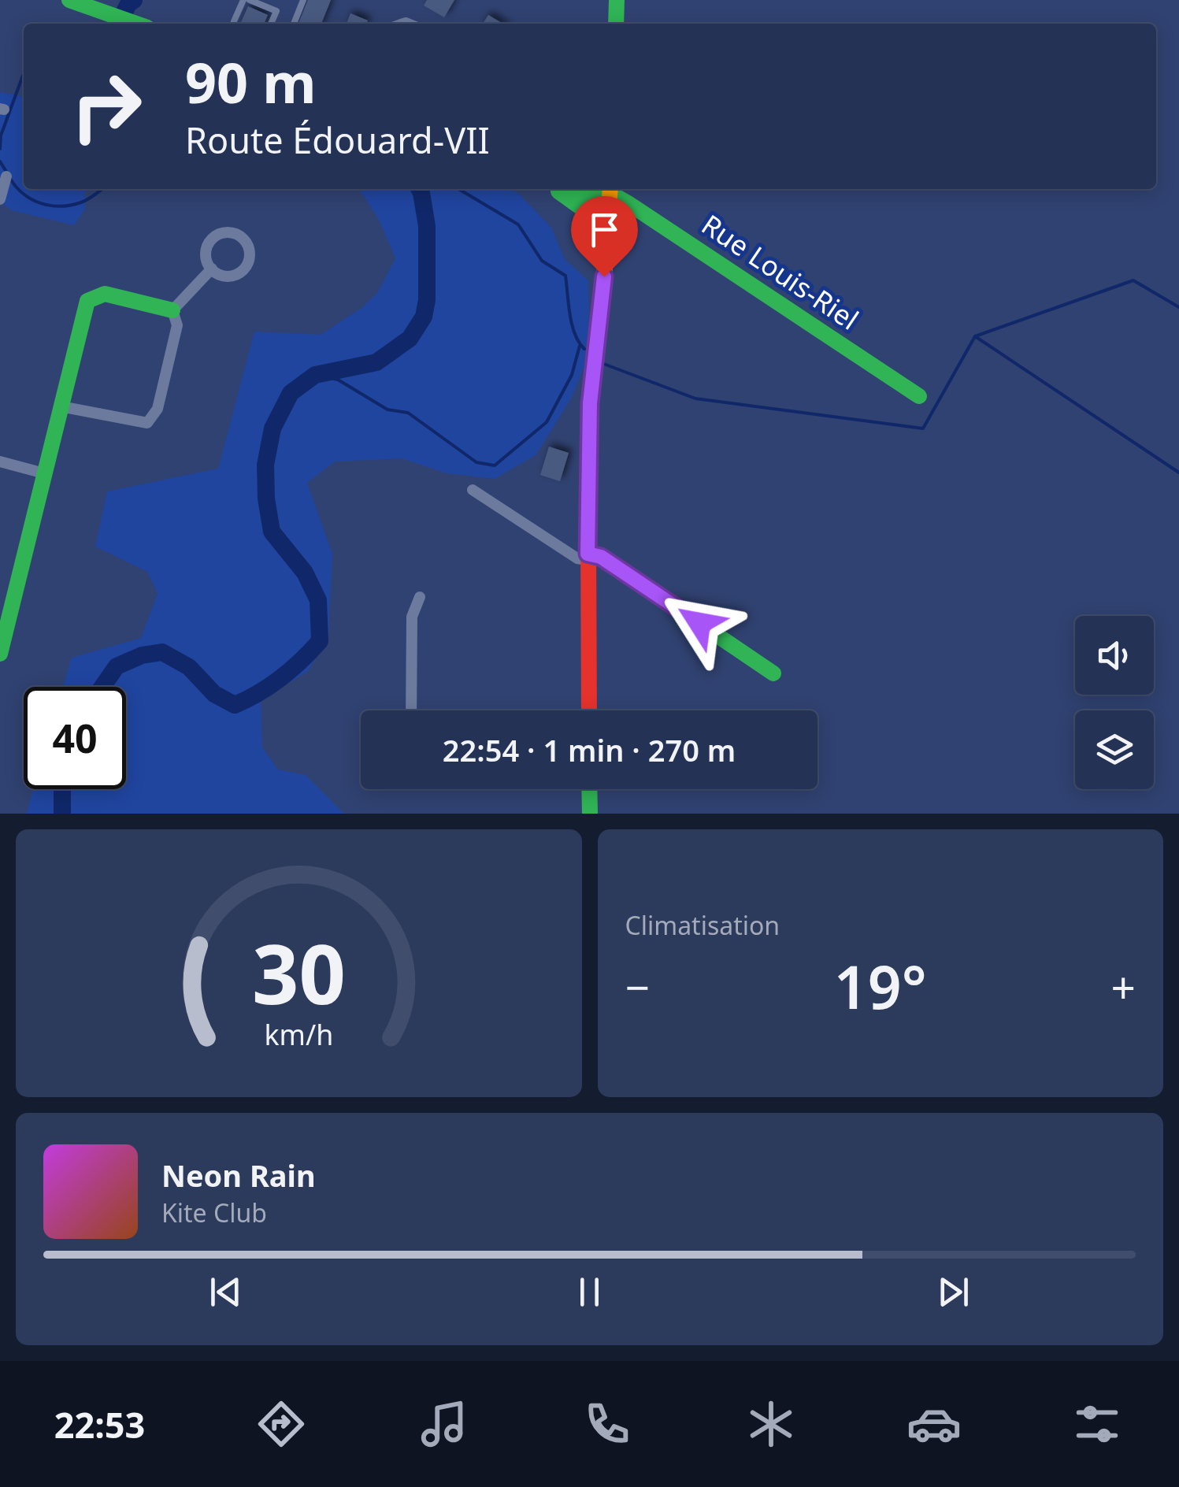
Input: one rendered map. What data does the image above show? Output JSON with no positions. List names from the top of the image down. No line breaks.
{"streets":{"street":["Rue Louis-Riel"]},"page":{"turn":["90 m","Route Édouard-VII"],"limit":"40","trip":"22:54 · 1 min · 270 m","tile":"Climatisation","heat":["−","19°","+"],"song":["Neon Rain","Kite Club"],"tabs":"22:53","gauge":["30","km/h"]}}
